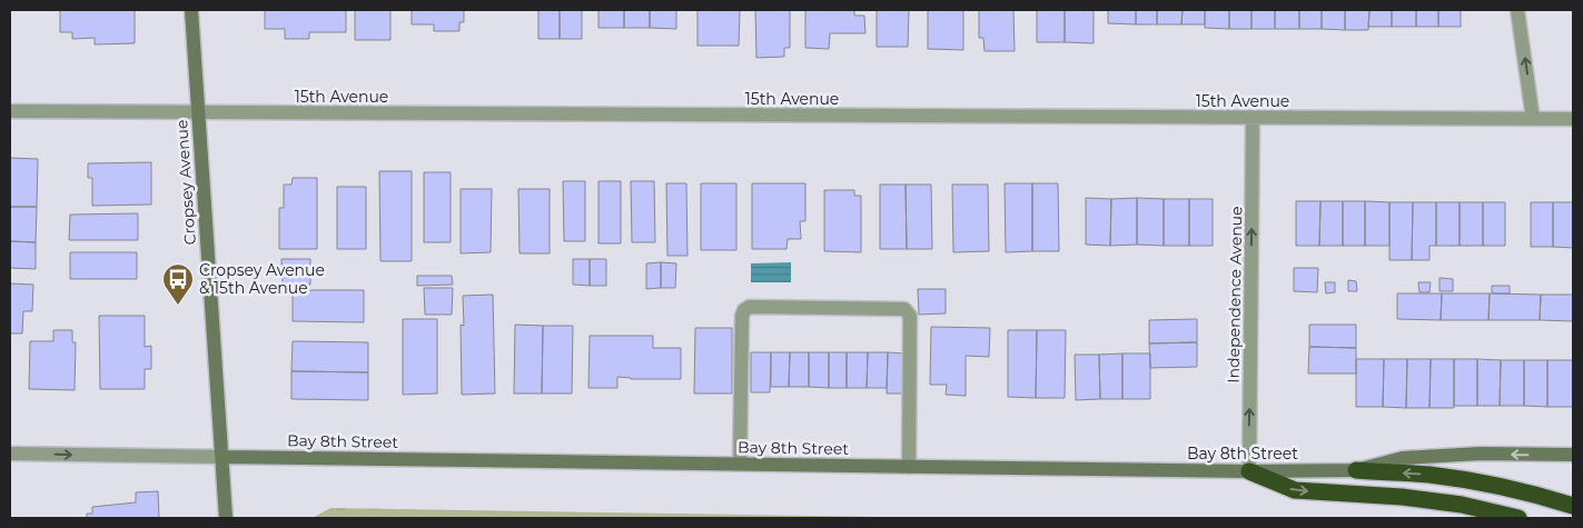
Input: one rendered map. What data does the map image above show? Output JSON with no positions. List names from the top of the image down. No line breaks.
{"streets":{"main road":["Cropsey Avenue","Bay 8th Street"],"street":["15th Avenue","Independence Avenue"]},"crossings":[["15th Avenue","Cropsey Avenue"],["15th Avenue","Independence Avenue"],["Cropsey Avenue","Bay 8th Street"],["Independence Avenue","Bay 8th Street"]],"one_way":["Independence Avenue"],"places":{"bus stop":["Cropsey Avenue & 15th Avenue"]}}
